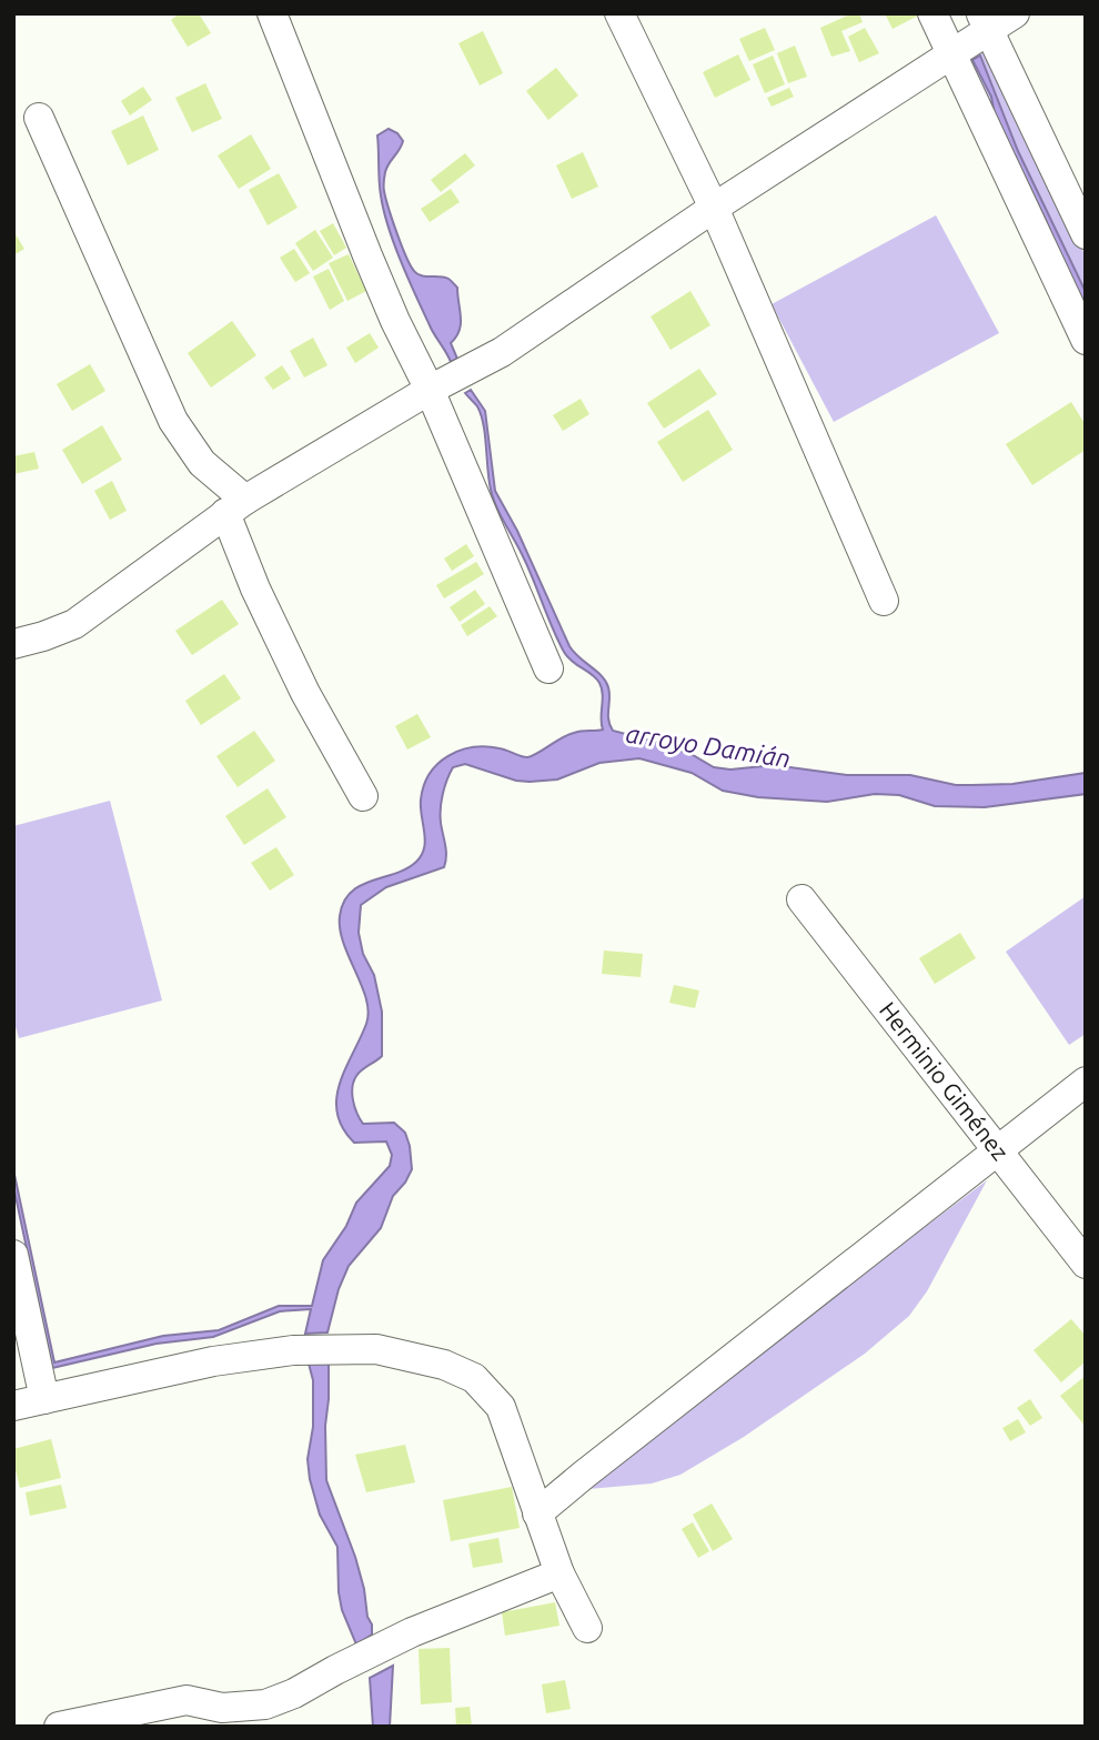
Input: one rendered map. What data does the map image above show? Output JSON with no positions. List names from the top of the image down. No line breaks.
{"streets":{"street":["Herminio Giménez"]},"water":["arroyo Damián"]}
